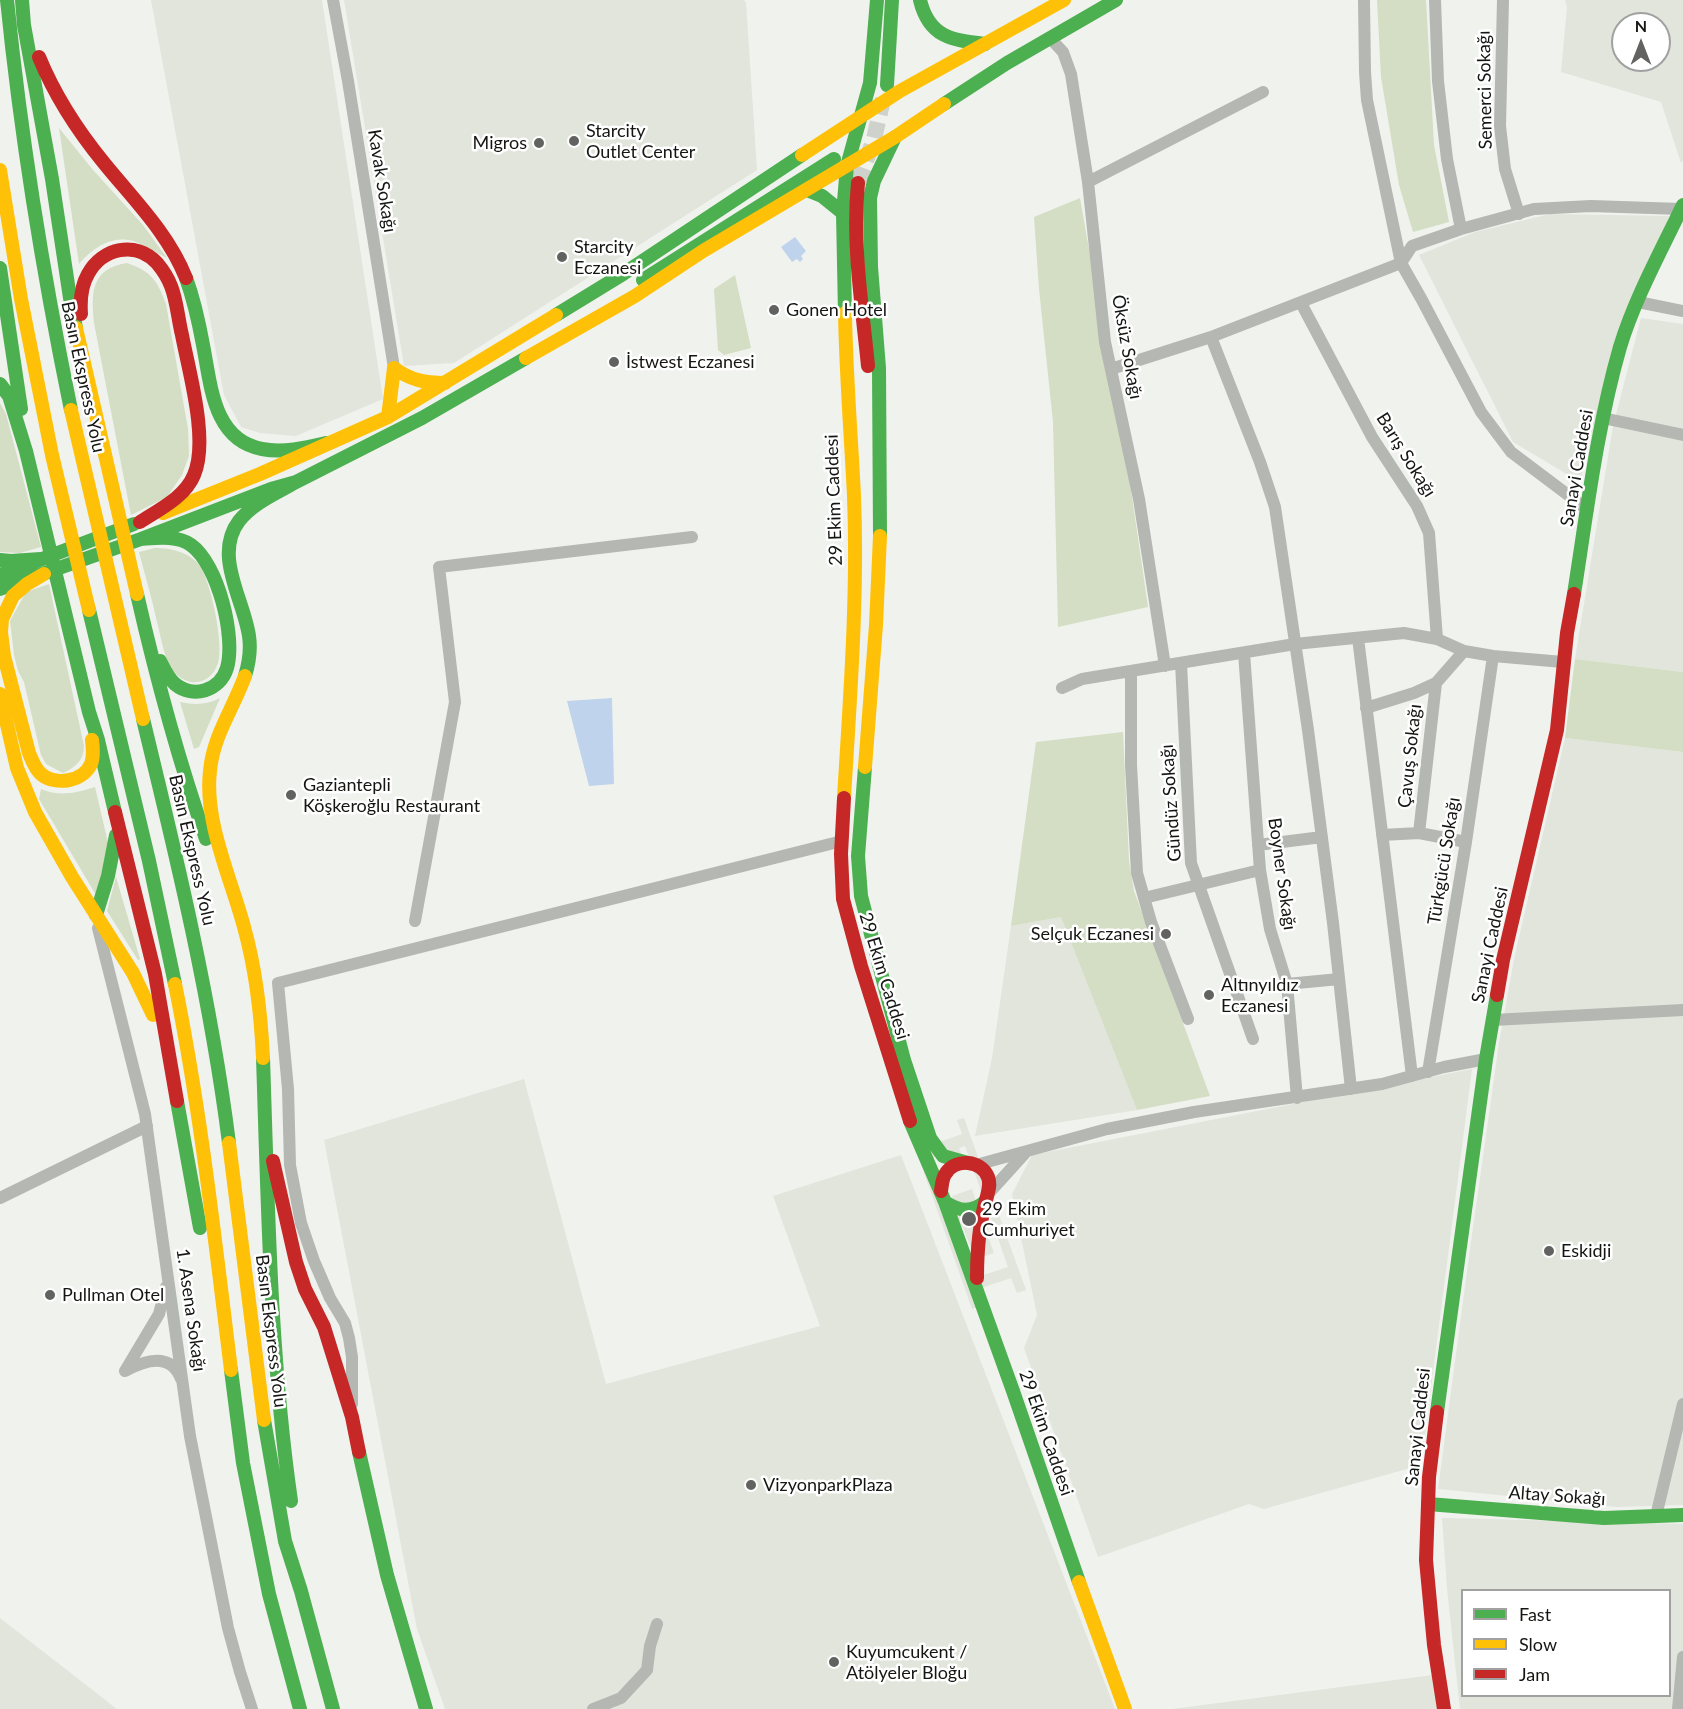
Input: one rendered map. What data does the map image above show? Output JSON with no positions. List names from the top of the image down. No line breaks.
{"streets":{"main road":["Basın Ekspress Yolu","Sanayi Caddesi","29 Ekim Caddesi","Altay Sokağı"],"street":["Semerci Sokağı","Kavak Sokağı","Öksüz Sokağı","Barış Sokağı","Çavuş Sokağı","Gündüz Sokağı","Türkgücü Sokağı","Boyner Sokağı","1. Asena Sokağı"]},"crossings":[["Sanayi Caddesi","Altay Sokağı"]],"places":["Starcity Outlet Center","Migros","Starcity Eczanesi","Gonen Hotel","İstwest Eczanesi","Gaziantepli Köşkeroğlu Restaurant","Selçuk Eczanesi","Altınyıldız Eczanesi","29 Ekim Cumhuriyet","Eskidji","Pullman Otel","VizyonparkPlaza","Kuyumcukent / Atölyeler Bloğu"],"legend":["Fast","Slow","Jam"],"north":"top"}
